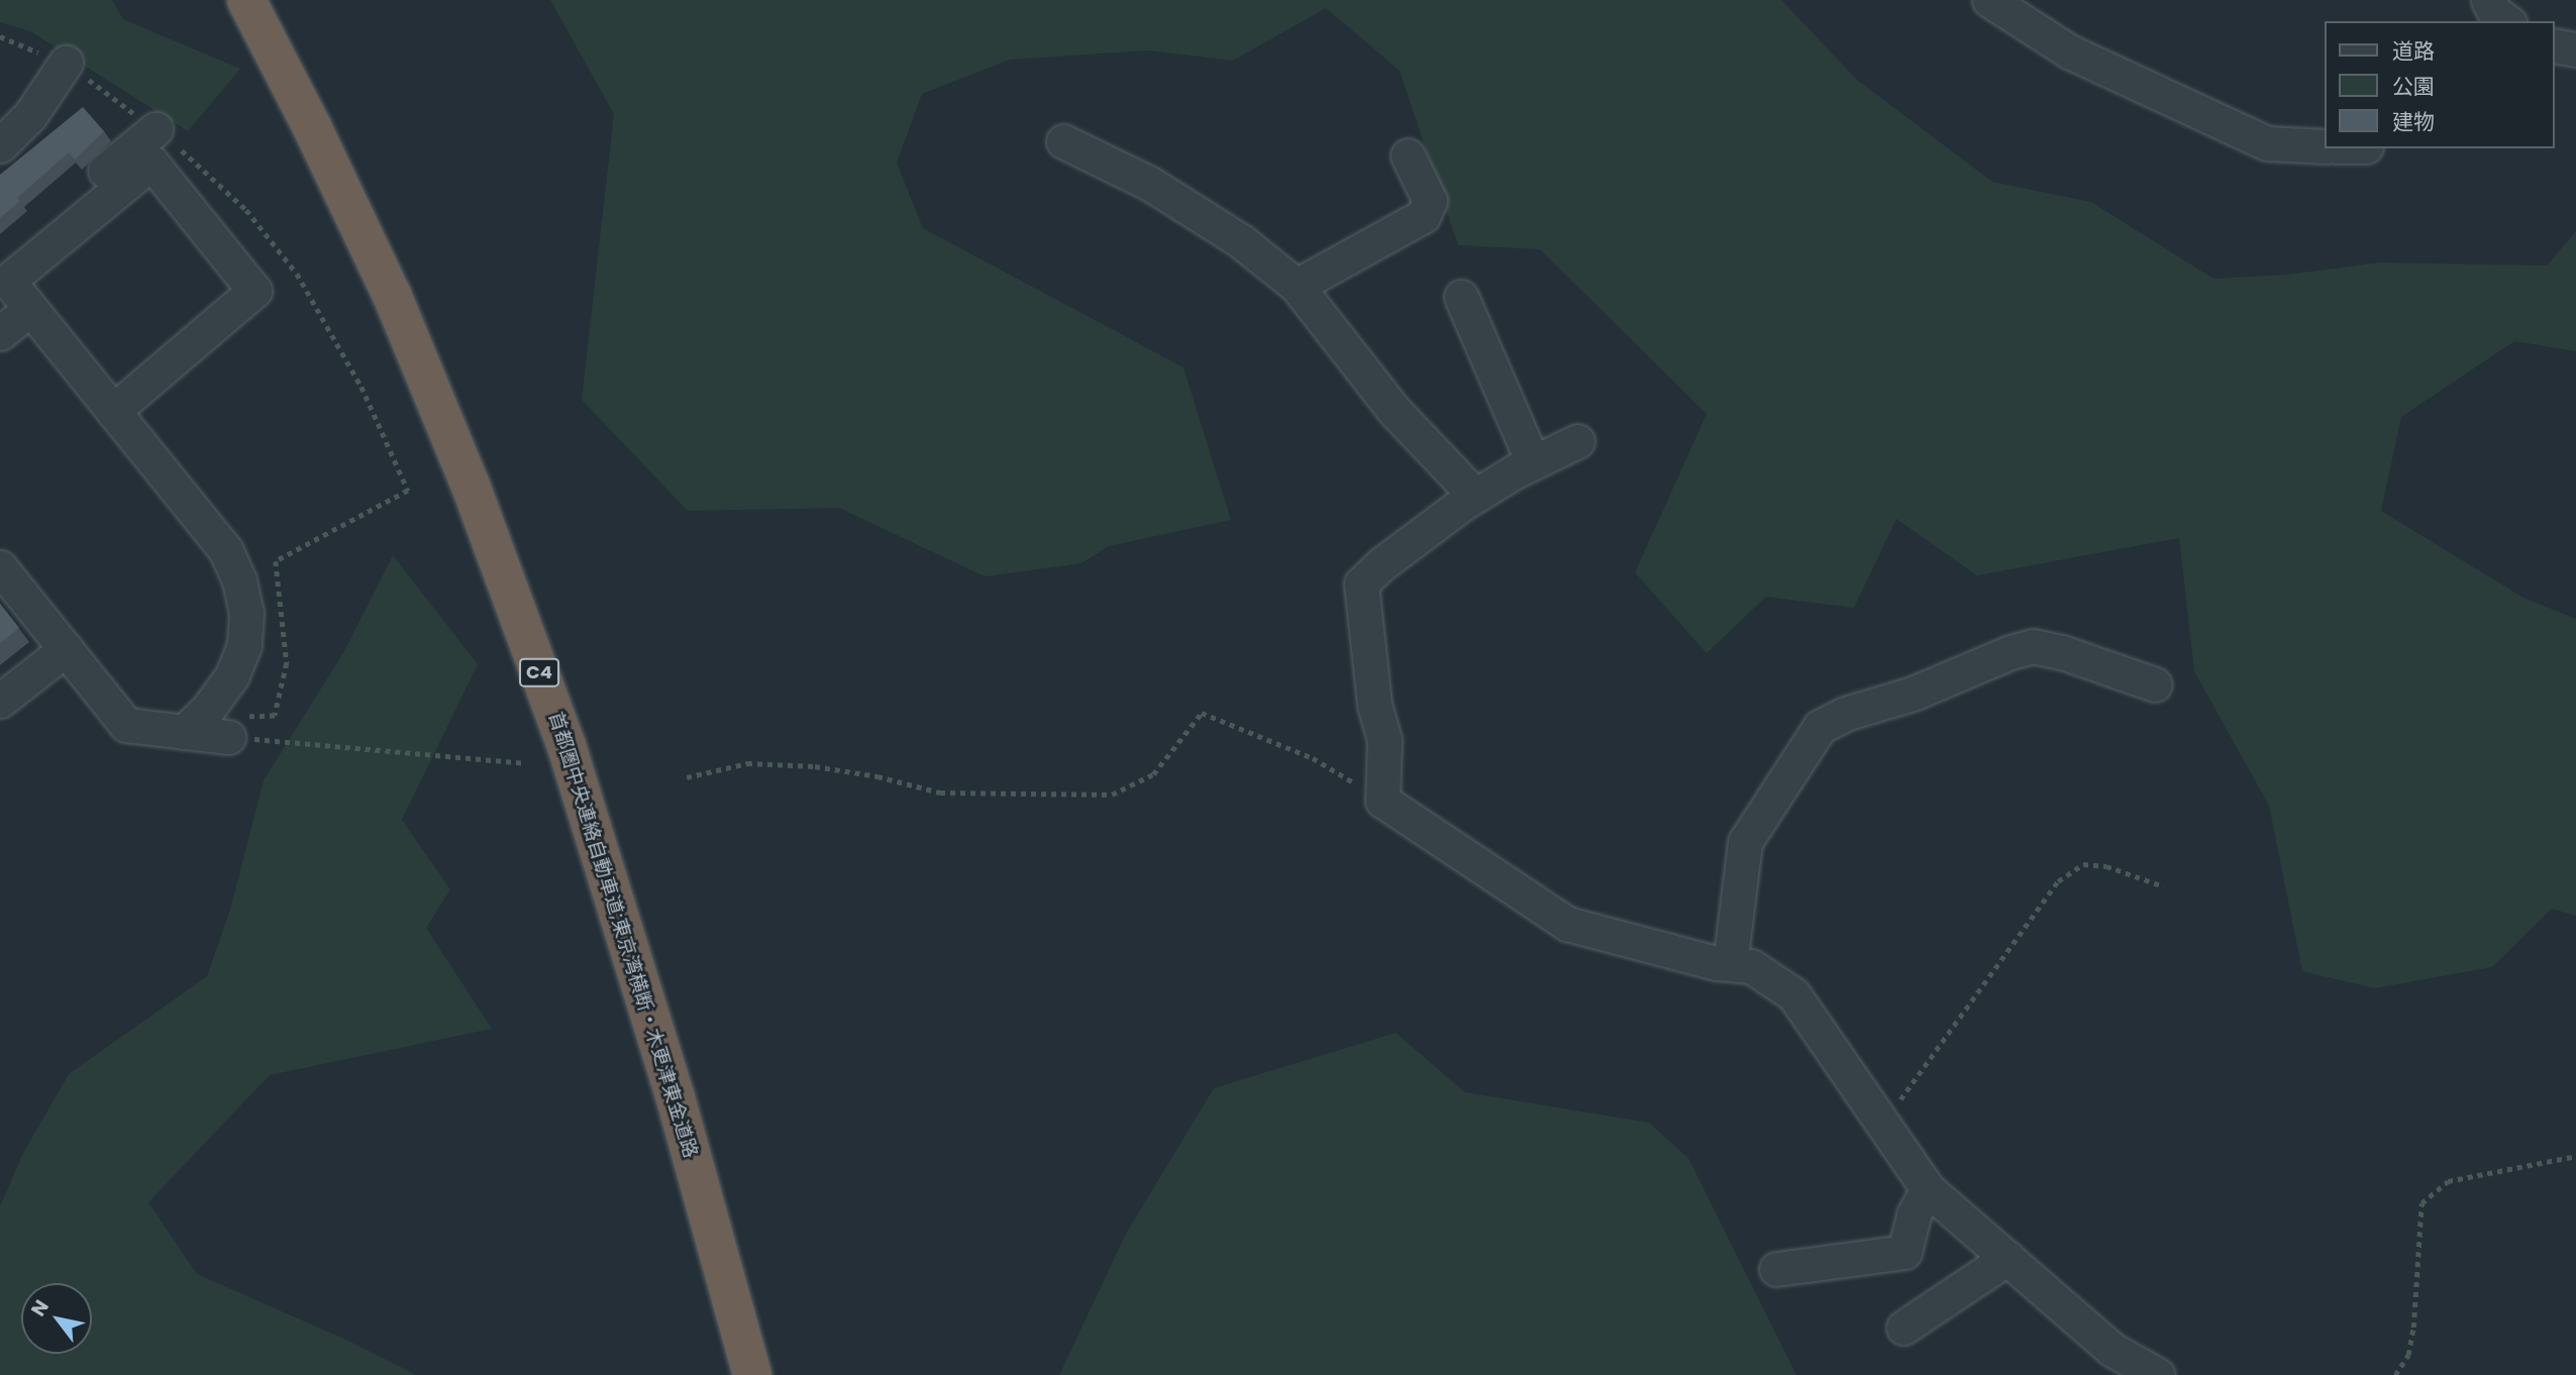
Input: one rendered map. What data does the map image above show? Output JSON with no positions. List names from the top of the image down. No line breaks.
{"streets":{"highway":["C4","首都圏中央連絡自動車道;東京湾横断・木更津東金道路"]},"legend":["道路","公園","建物"],"north":"top left"}
